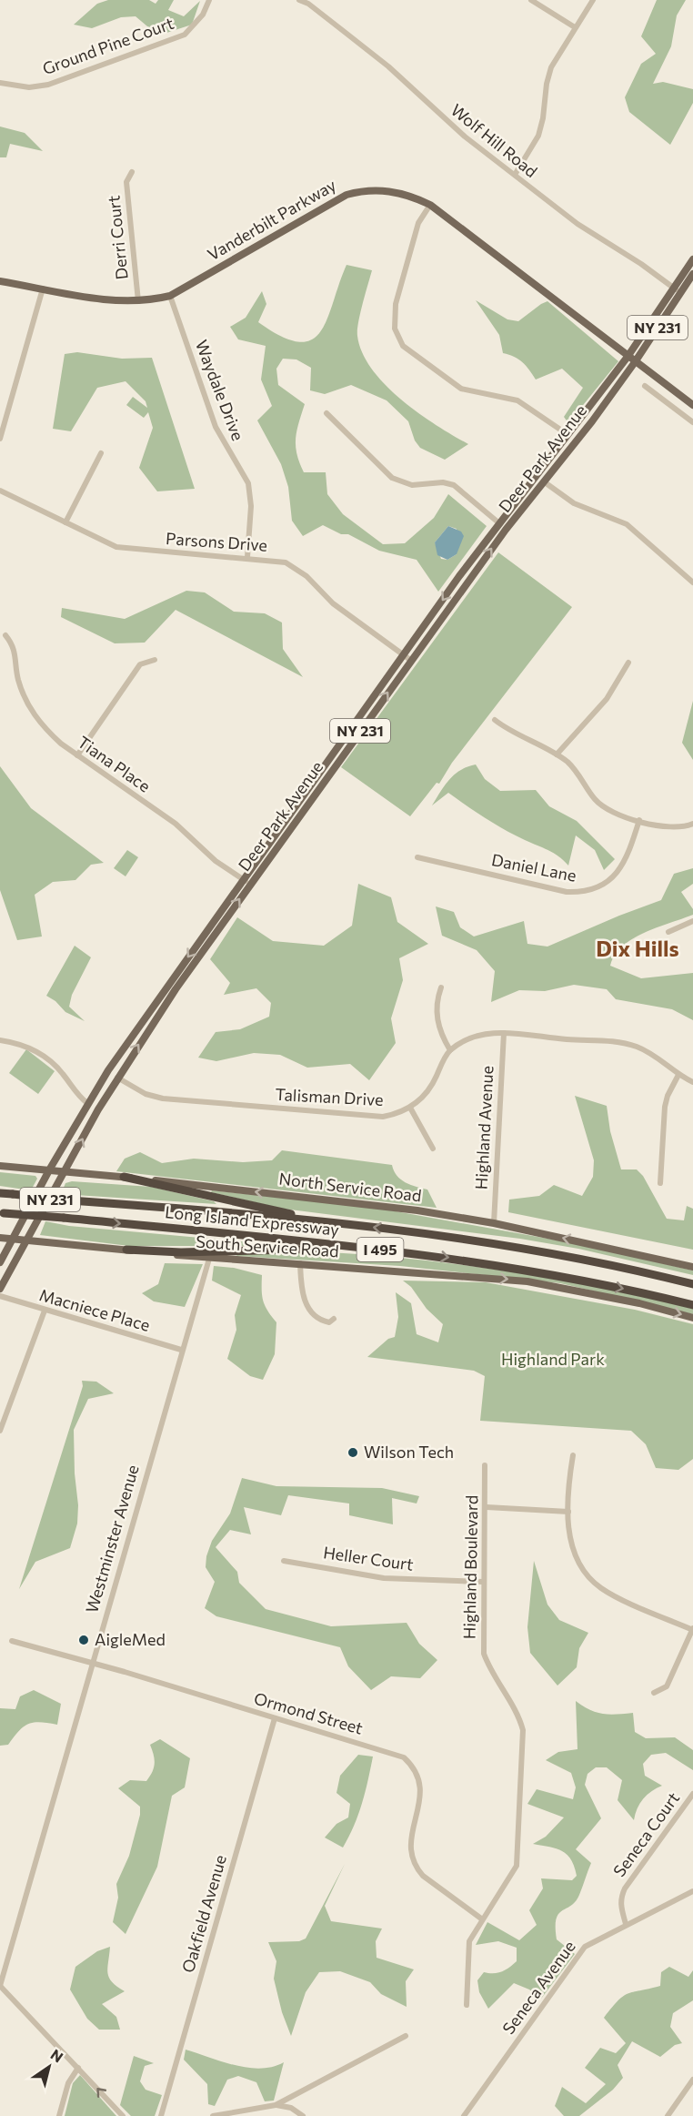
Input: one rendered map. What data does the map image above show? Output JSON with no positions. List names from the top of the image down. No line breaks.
{"streets":{"highway":["Long Island Expressway","I 495"],"main road":["Vanderbilt Parkway","NY 231","Deer Park Avenue","North Service Road","South Service Road"],"street":["Ground Pine Court","Wolf Hill Road","Derri Court","Waydale Drive","Parsons Drive","Tiana Place","Daniel Lane","Talisman Drive","Highland Avenue","Macniece Place","Westminster Avenue","Heller Court","Highland Boulevard","Ormond Street","Seneca Court","Oakfield Avenue","Seneca Avenue"]},"crossings":[["Wolf Hill Road","Deer Park Avenue"],["Vanderbilt Parkway","Derri Court"],["Vanderbilt Parkway","Waydale Drive"],["Vanderbilt Parkway","Deer Park Avenue"],["Waydale Drive","Parsons Drive"],["Deer Park Avenue","Parsons Drive"],["Deer Park Avenue","Tiana Place"],["Deer Park Avenue","Talisman Drive"],["Deer Park Avenue","North Service Road"],["Deer Park Avenue","South Service Road"],["Highland Avenue","North Service Road"],["South Service Road","Westminster Avenue"],["Macniece Place","Westminster Avenue"],["Westminster Avenue","Ormond Street"],["Heller Court","Highland Boulevard"],["Highland Boulevard","Ormond Street"],["Ormond Street","Oakfield Avenue"],["Seneca Court","Seneca Avenue"]],"one_way":["North Service Road","South Service Road"],"districts":["Dix Hills"],"parks":["Highland Park"],"places":["Wilson Tech","AigleMed"],"north":"top right"}
